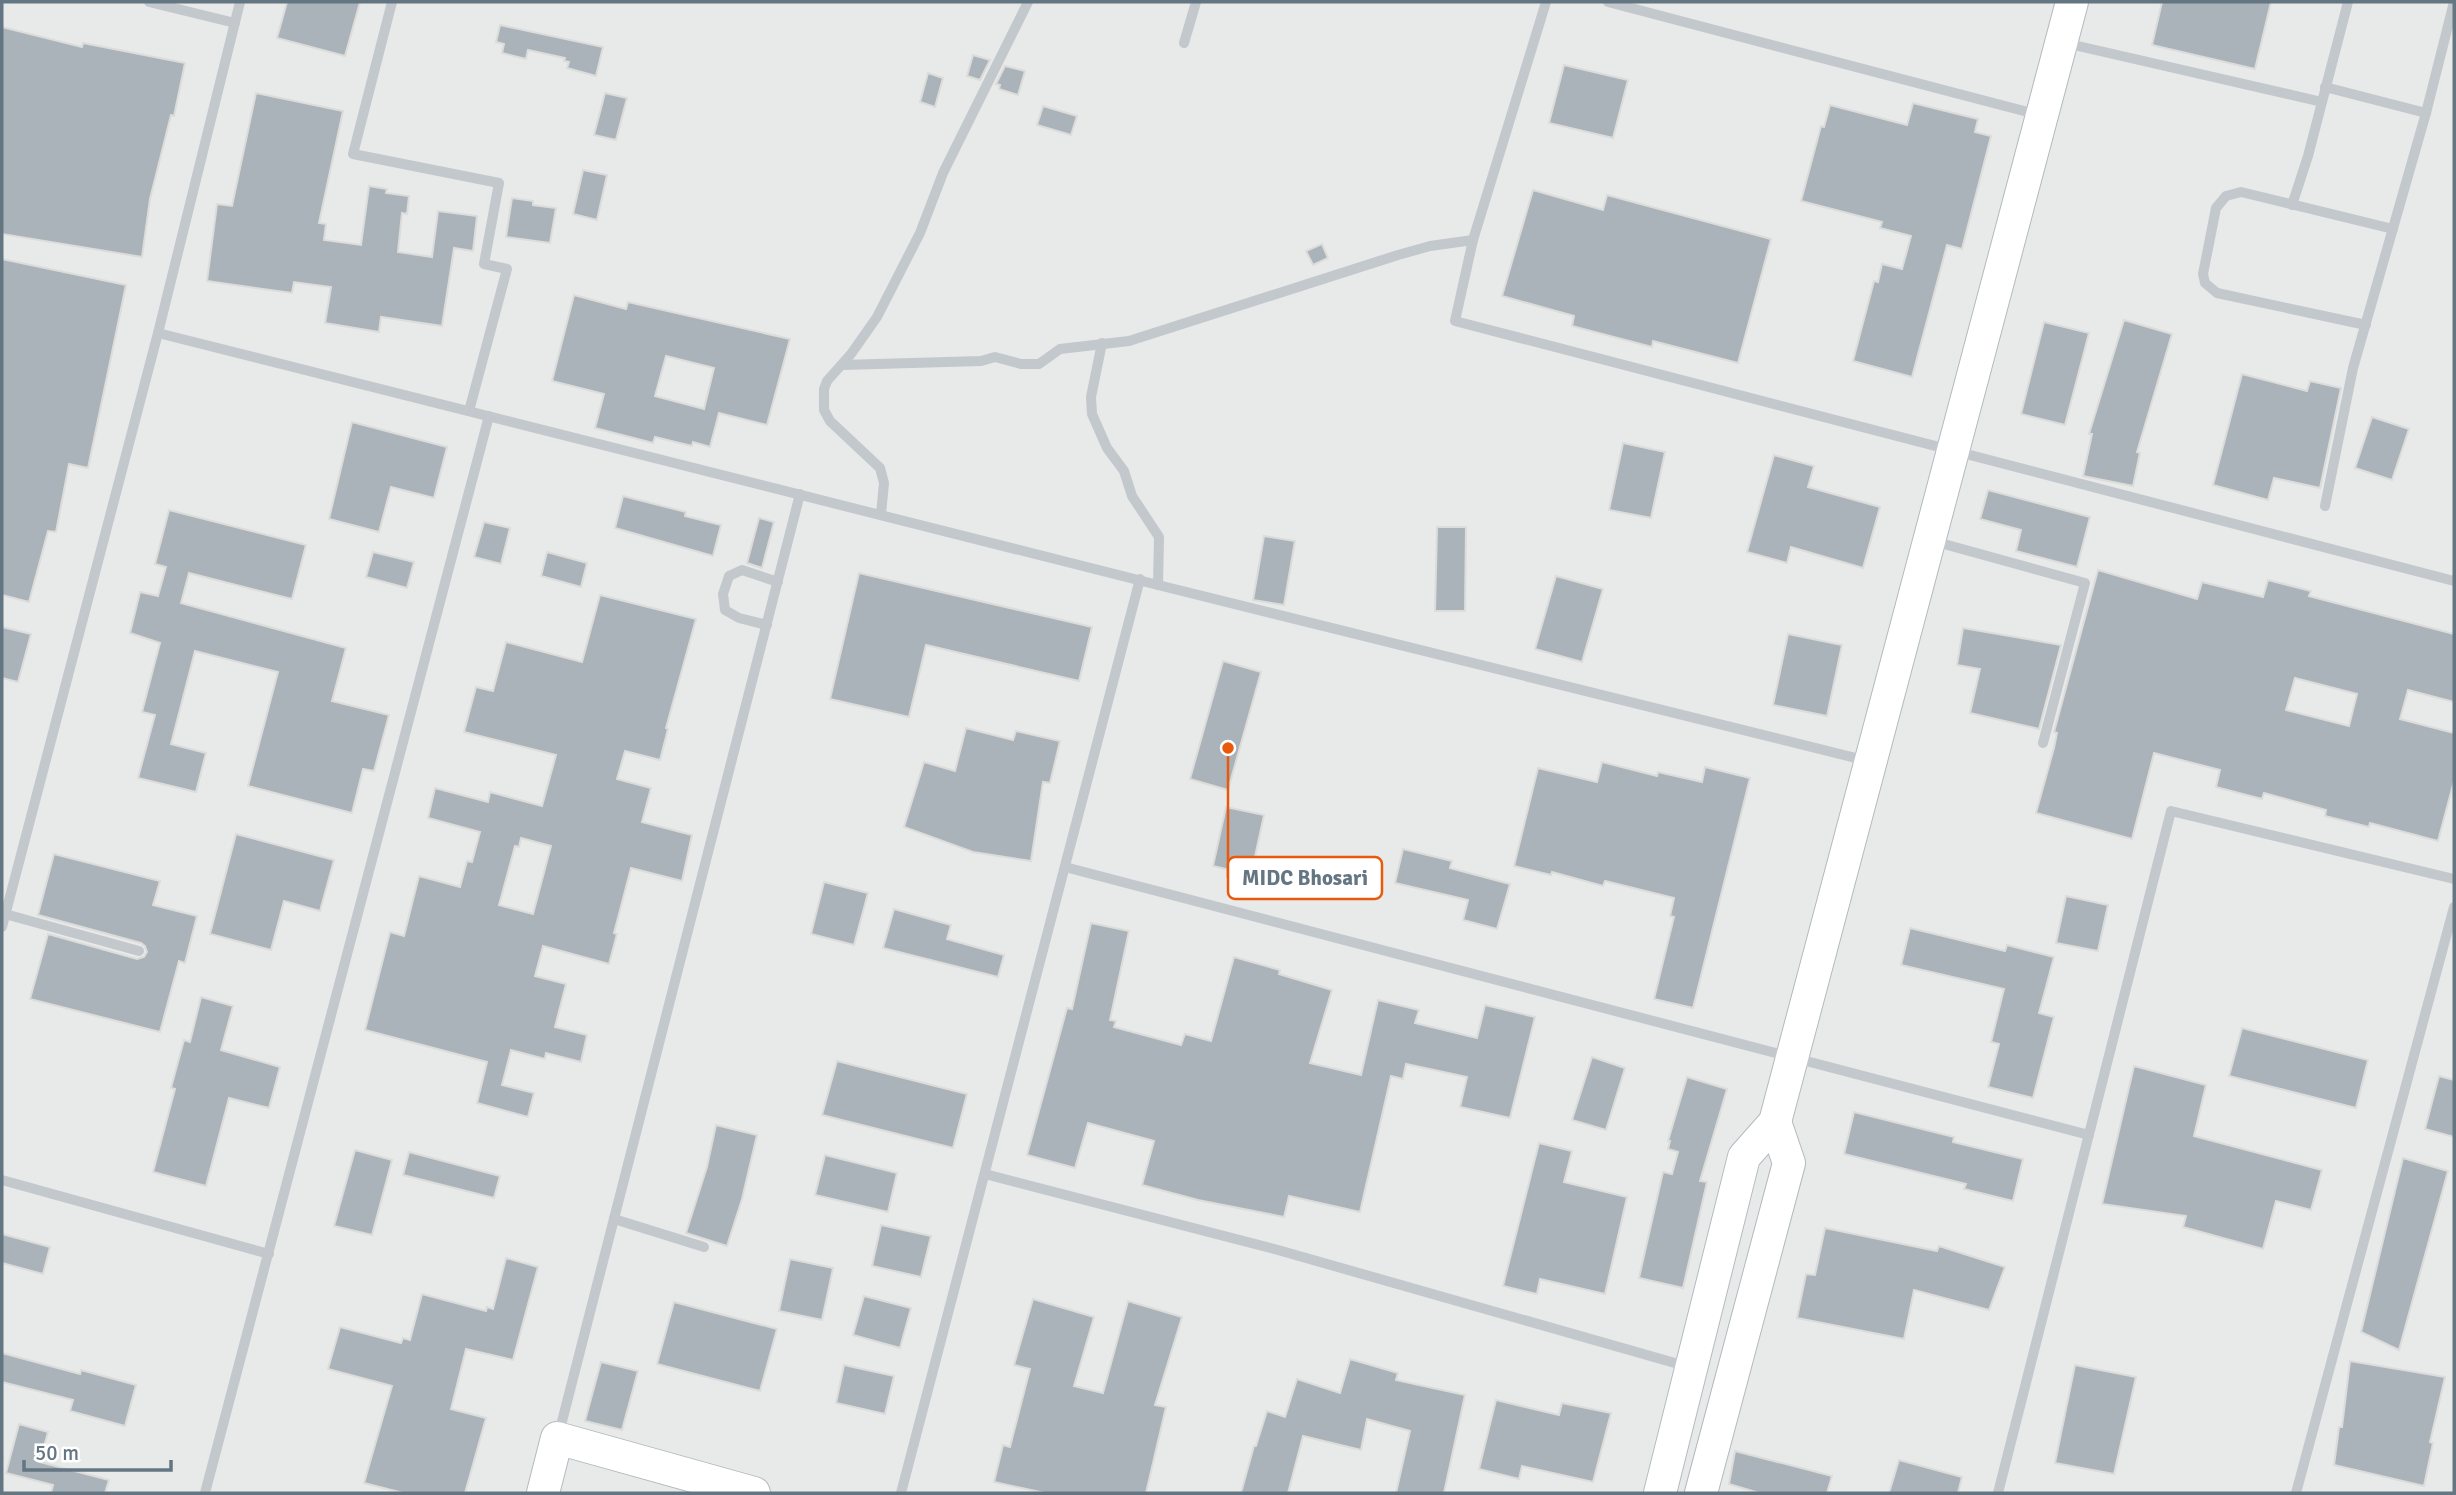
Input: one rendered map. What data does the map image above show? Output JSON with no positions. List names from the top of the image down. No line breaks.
{"places":["MIDC Bhosari"],"scale_bar":"50 m"}
